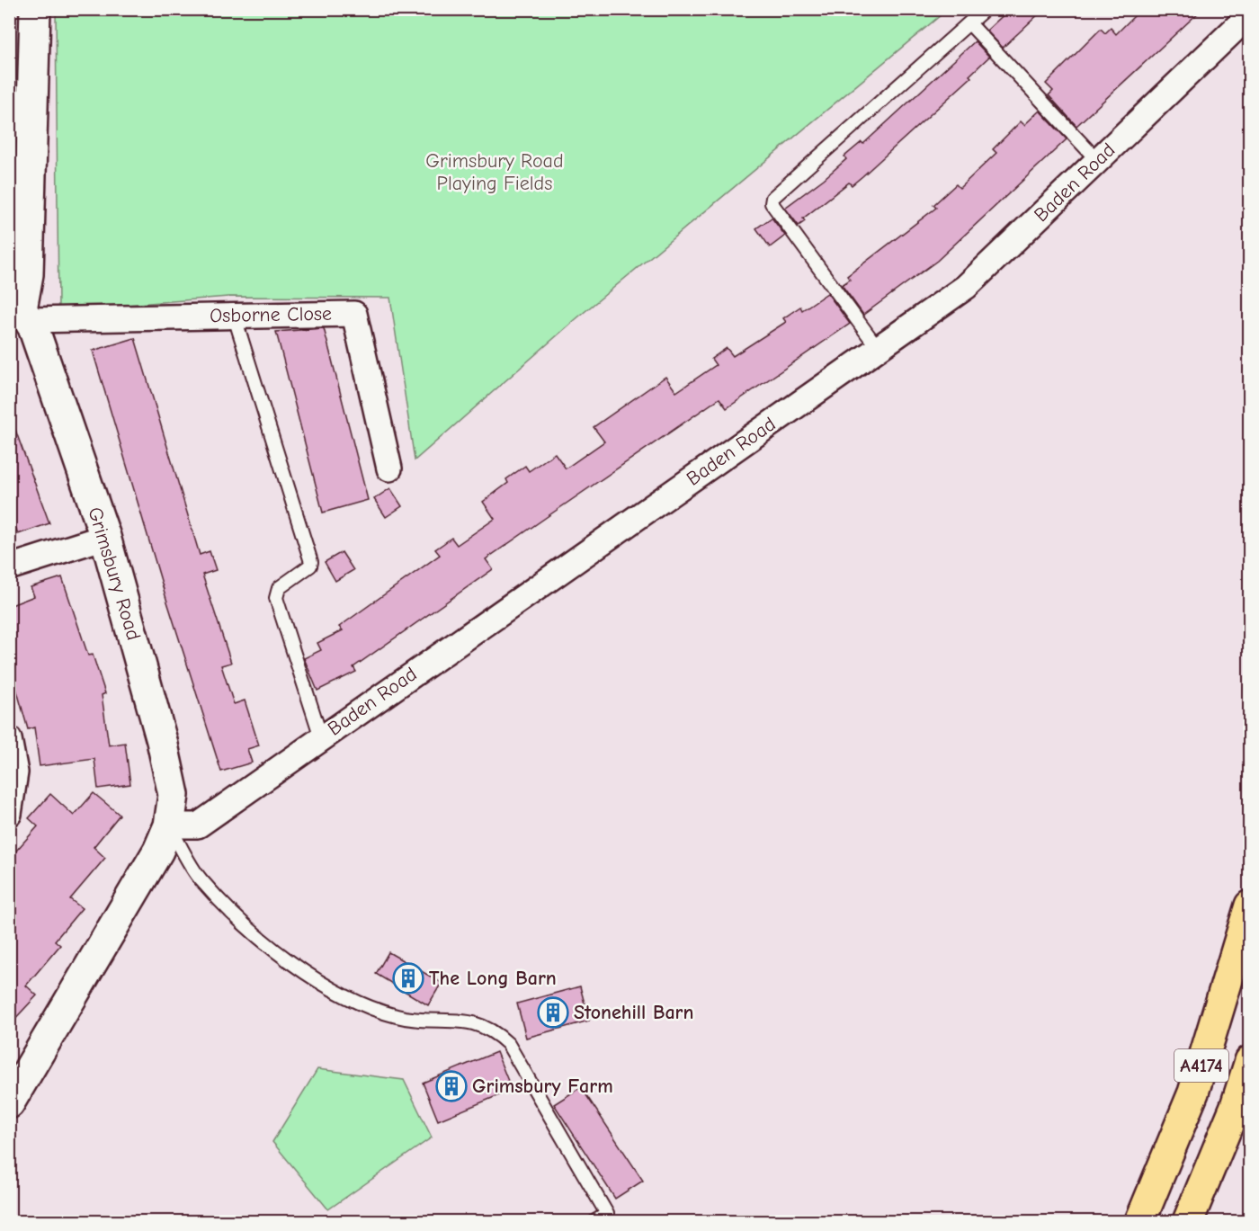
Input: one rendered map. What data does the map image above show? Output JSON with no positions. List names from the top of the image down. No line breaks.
{"streets":{"highway":["A4174"],"street":["Baden Road","Osborne Close","Grimsbury Road"]},"crossings":[["Baden Road","Grimsbury Road"],["Osborne Close","Grimsbury Road"]],"parks":["Grimsbury Road Playing Fields"],"places":{"building":["The Long Barn","Stonehill Barn","Grimsbury Farm"]}}
